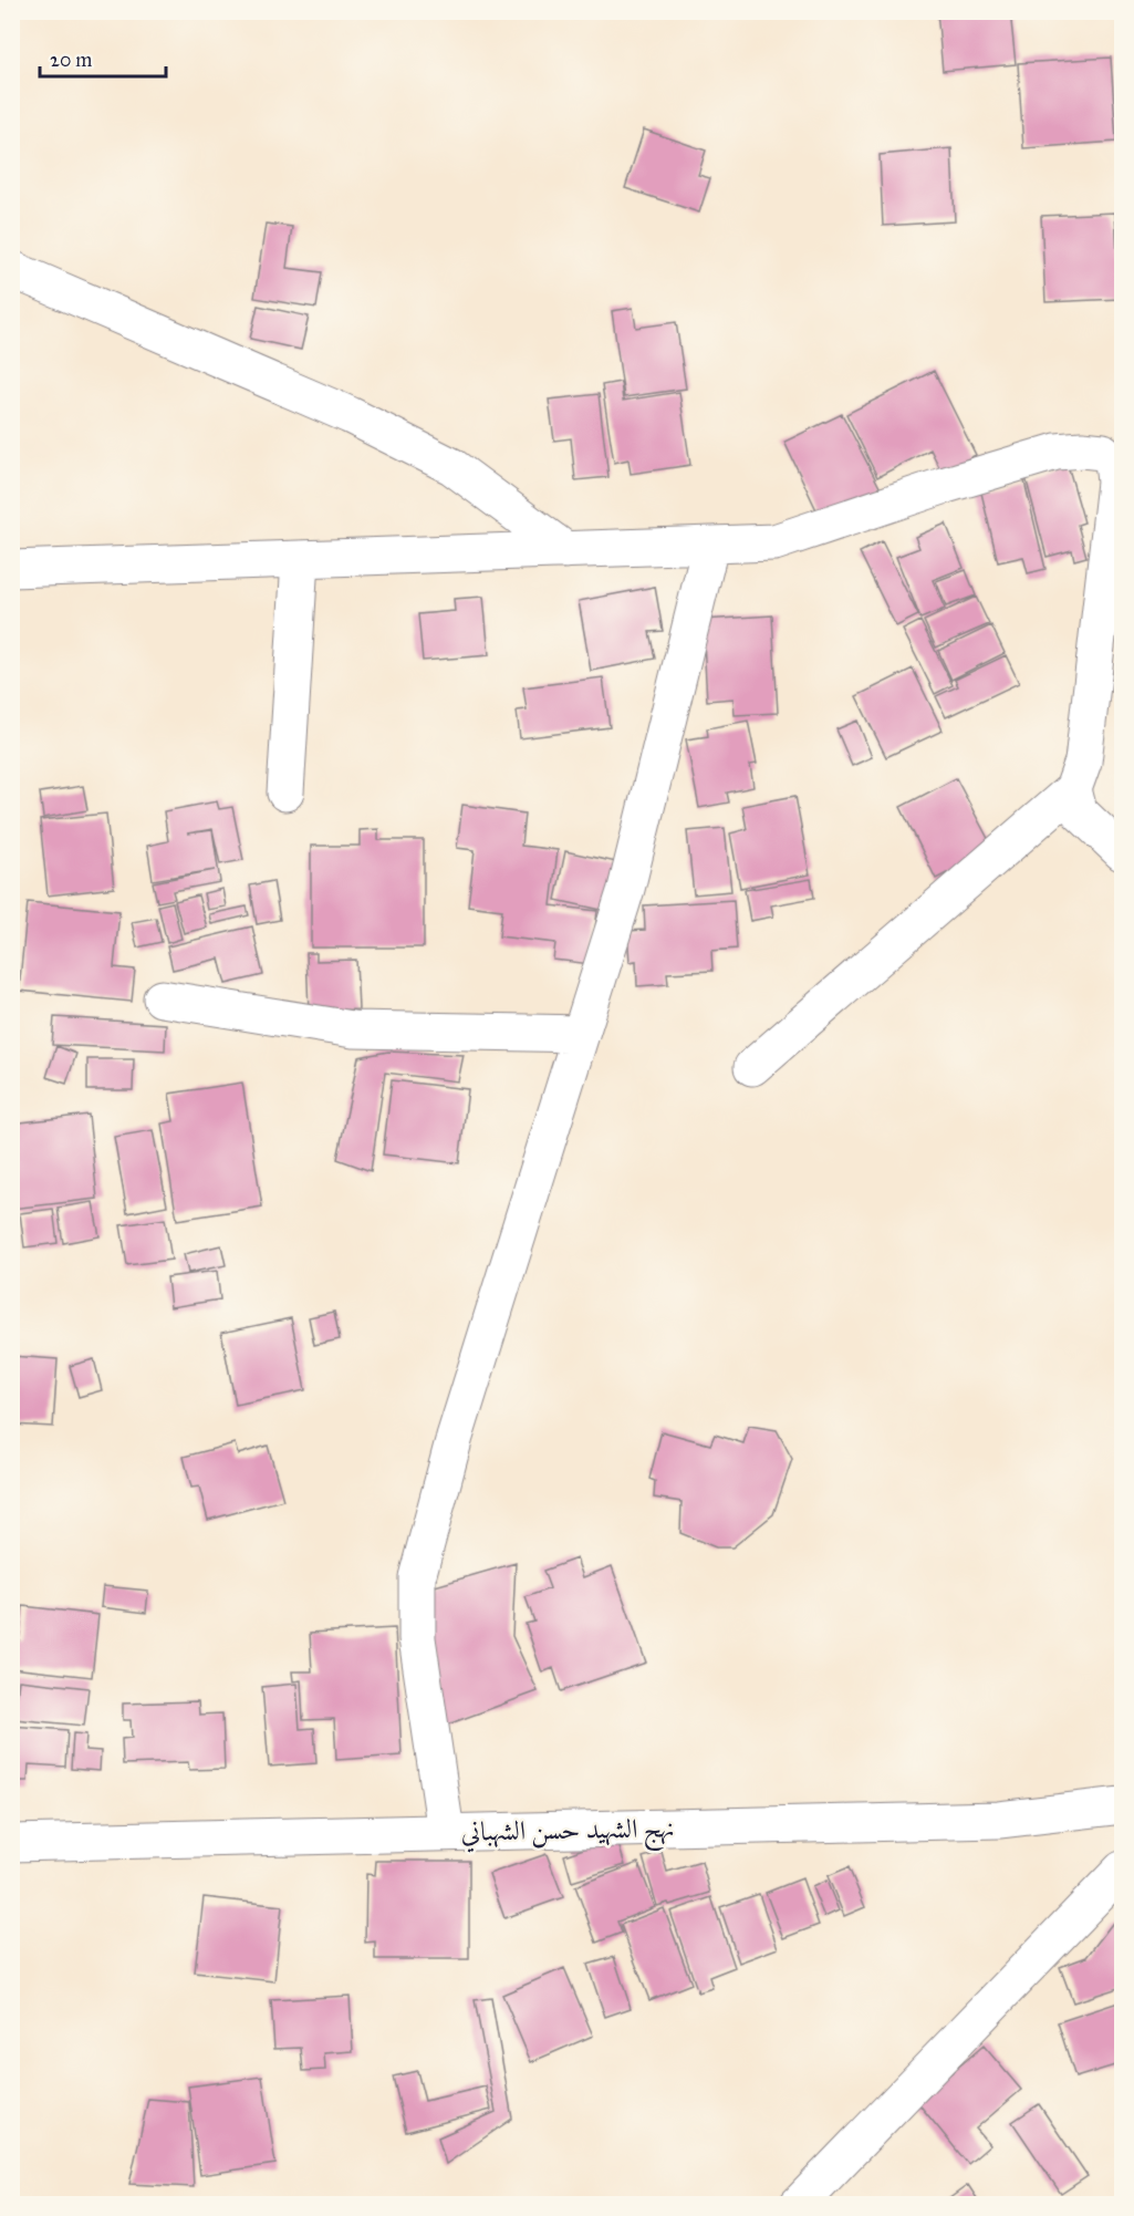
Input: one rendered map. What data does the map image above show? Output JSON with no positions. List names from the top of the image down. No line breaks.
{"streets":{"street":["نهج الشهيد حسن الشهباني"]},"scale_bar":"20 m"}
